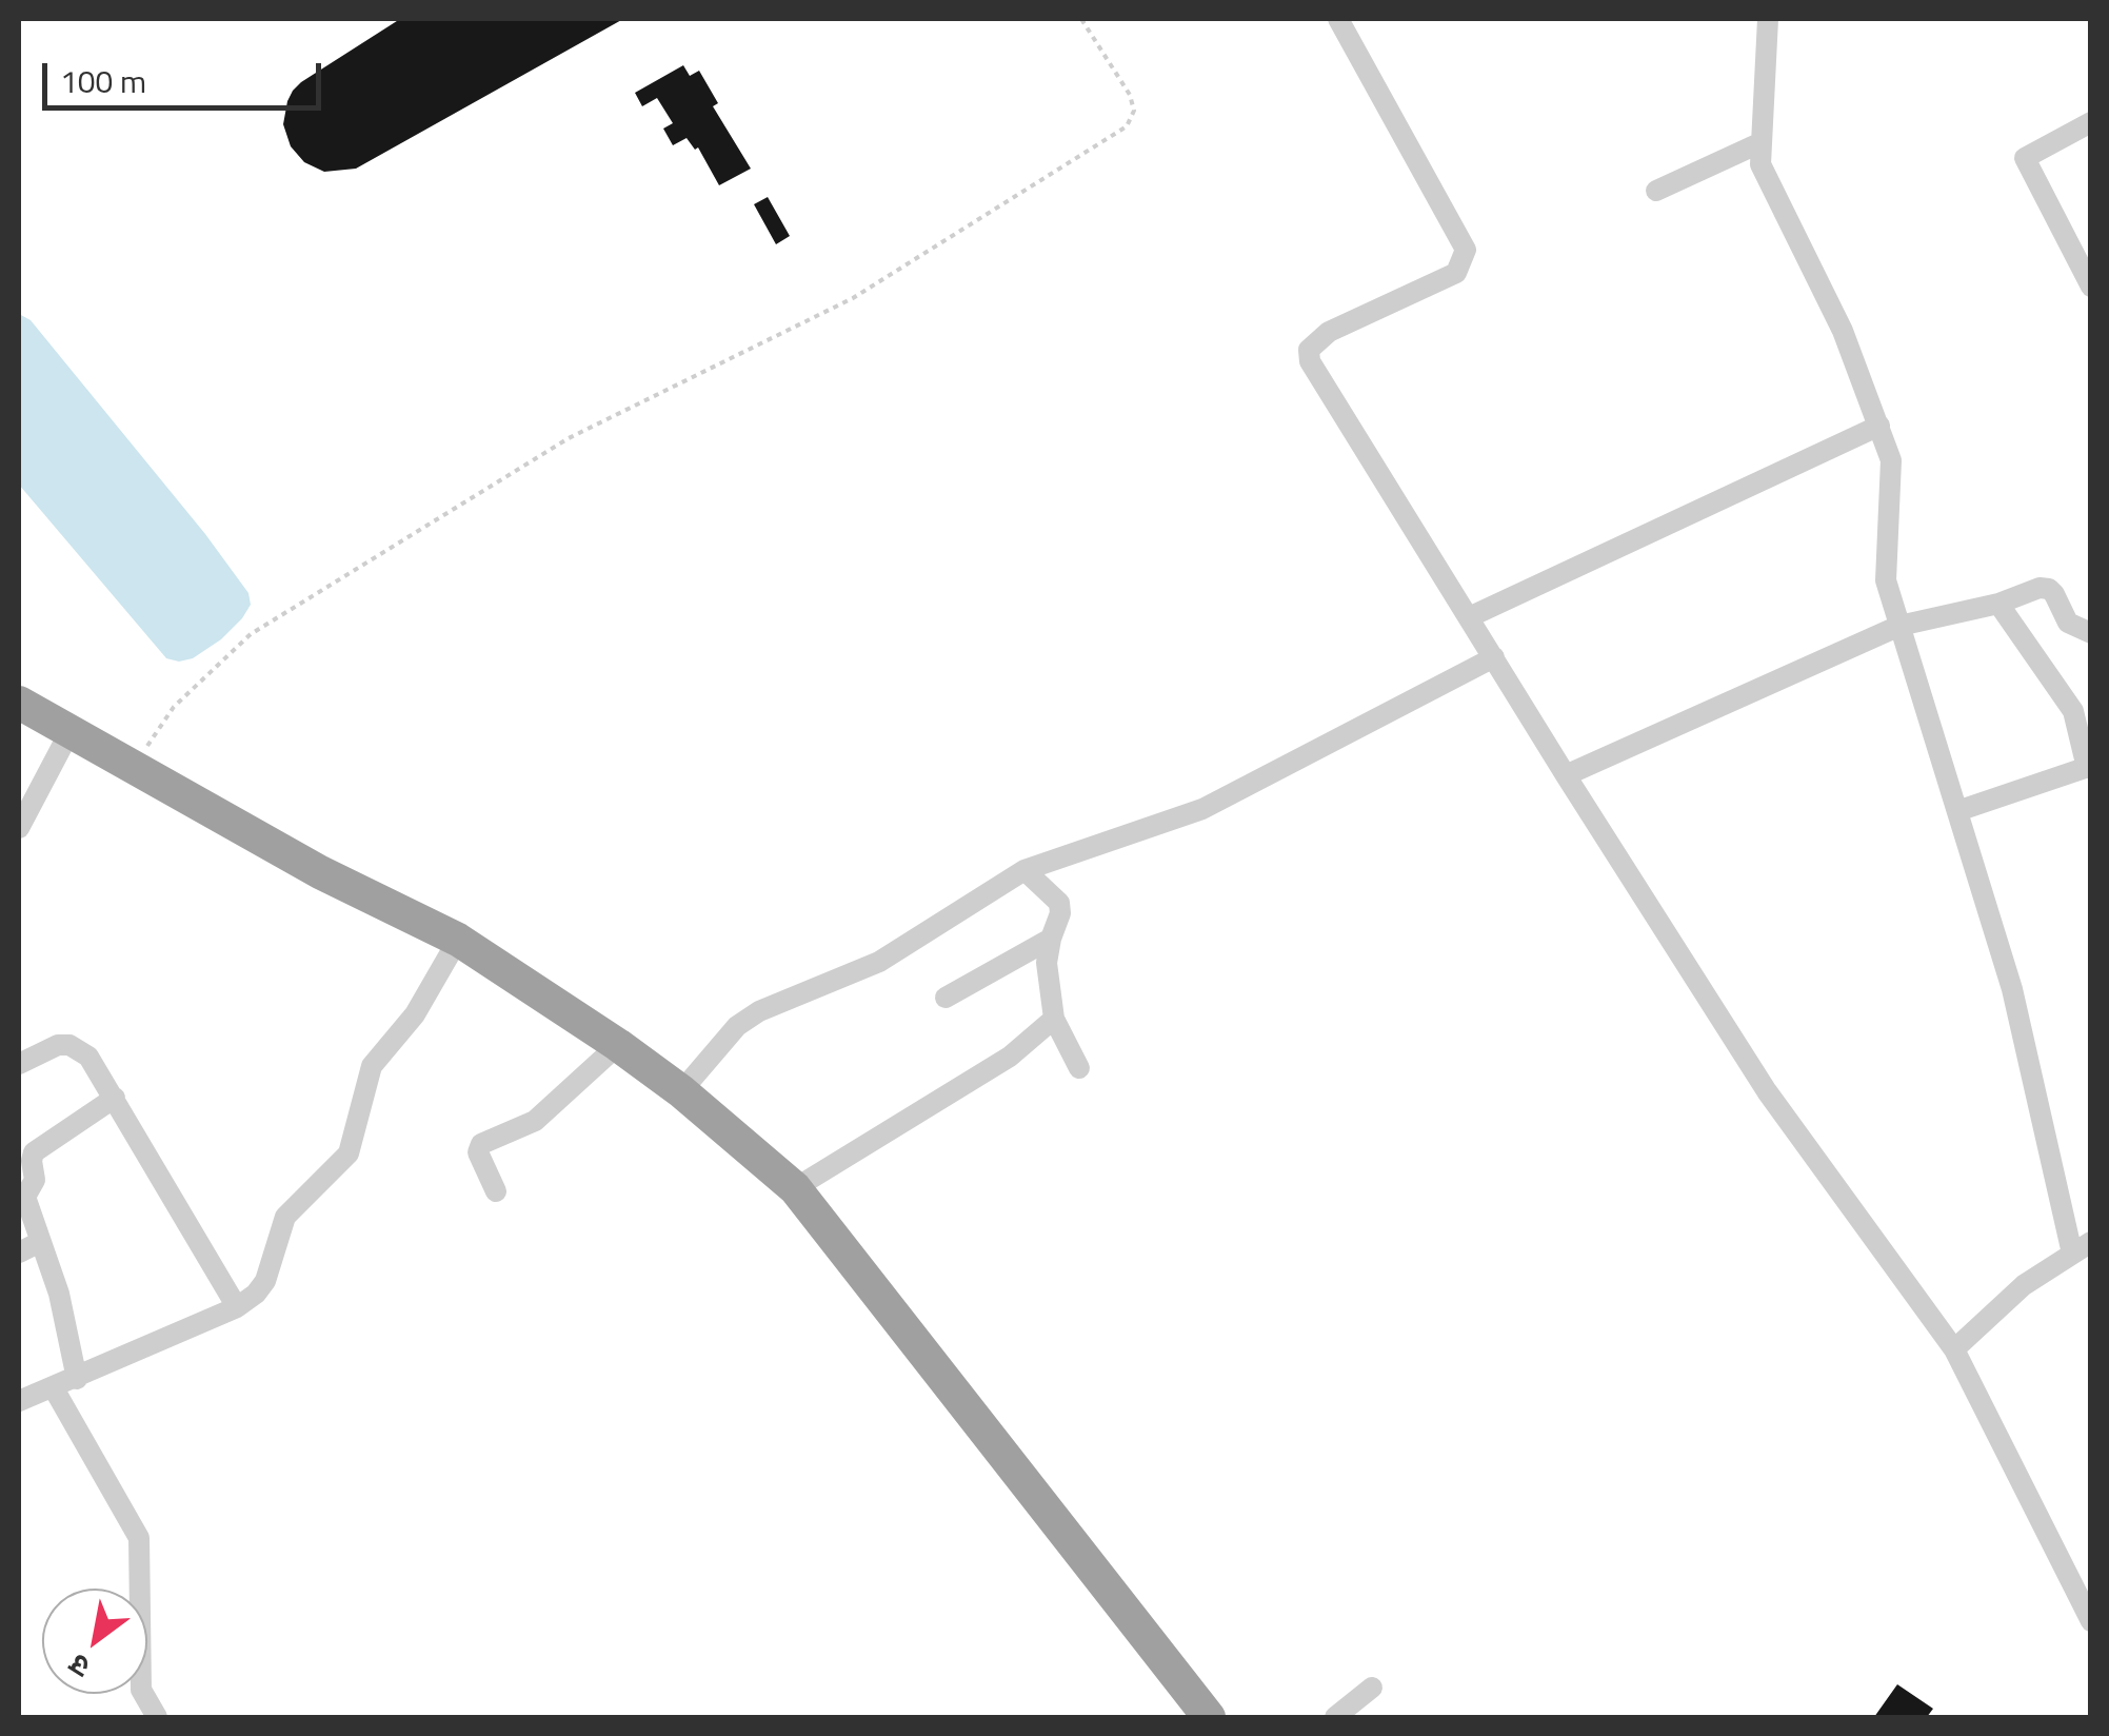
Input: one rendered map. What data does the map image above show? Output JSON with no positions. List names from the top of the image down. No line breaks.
{"scale_bar":"100 m","north":"bottom left"}
